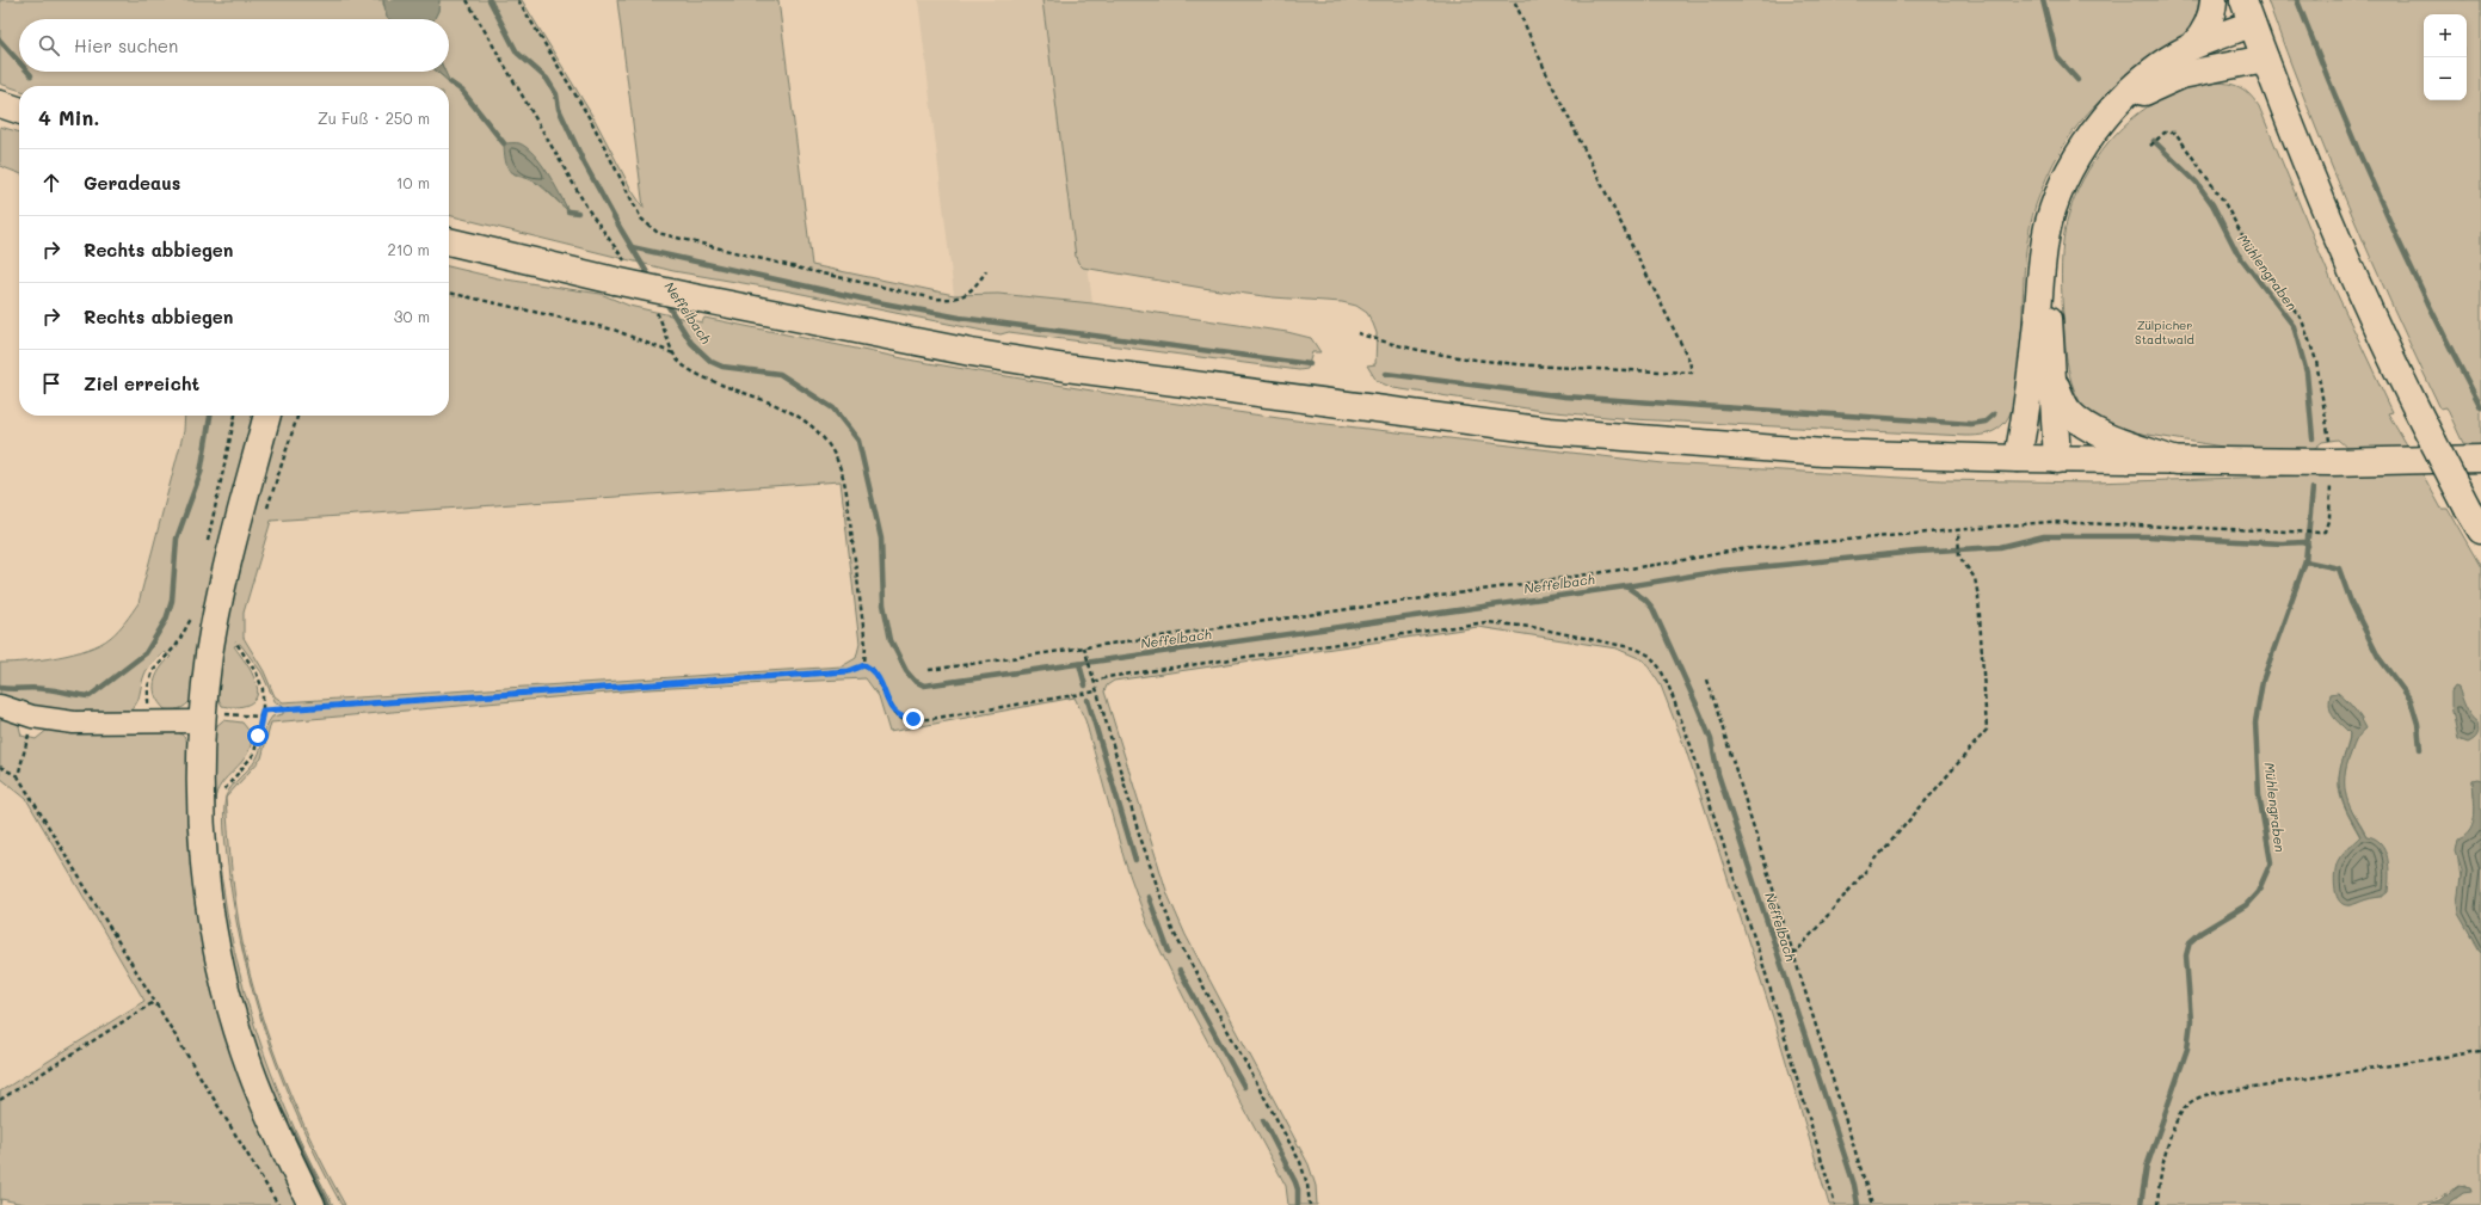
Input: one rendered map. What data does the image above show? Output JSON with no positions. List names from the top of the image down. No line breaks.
{"water":["Mühlengraben","Neffelbach"],"parks":["Zülpicher Stadtwald"],"page":{"map_buttons":["+","−"],"search":"Hier suchen","heading":["4 Min.","Zu Fuß · 250 m"],"list":[["Geradeaus","10 m"],["Rechts abbiegen","210 m"],["Rechts abbiegen","30 m"],"Ziel erreicht"]}}
